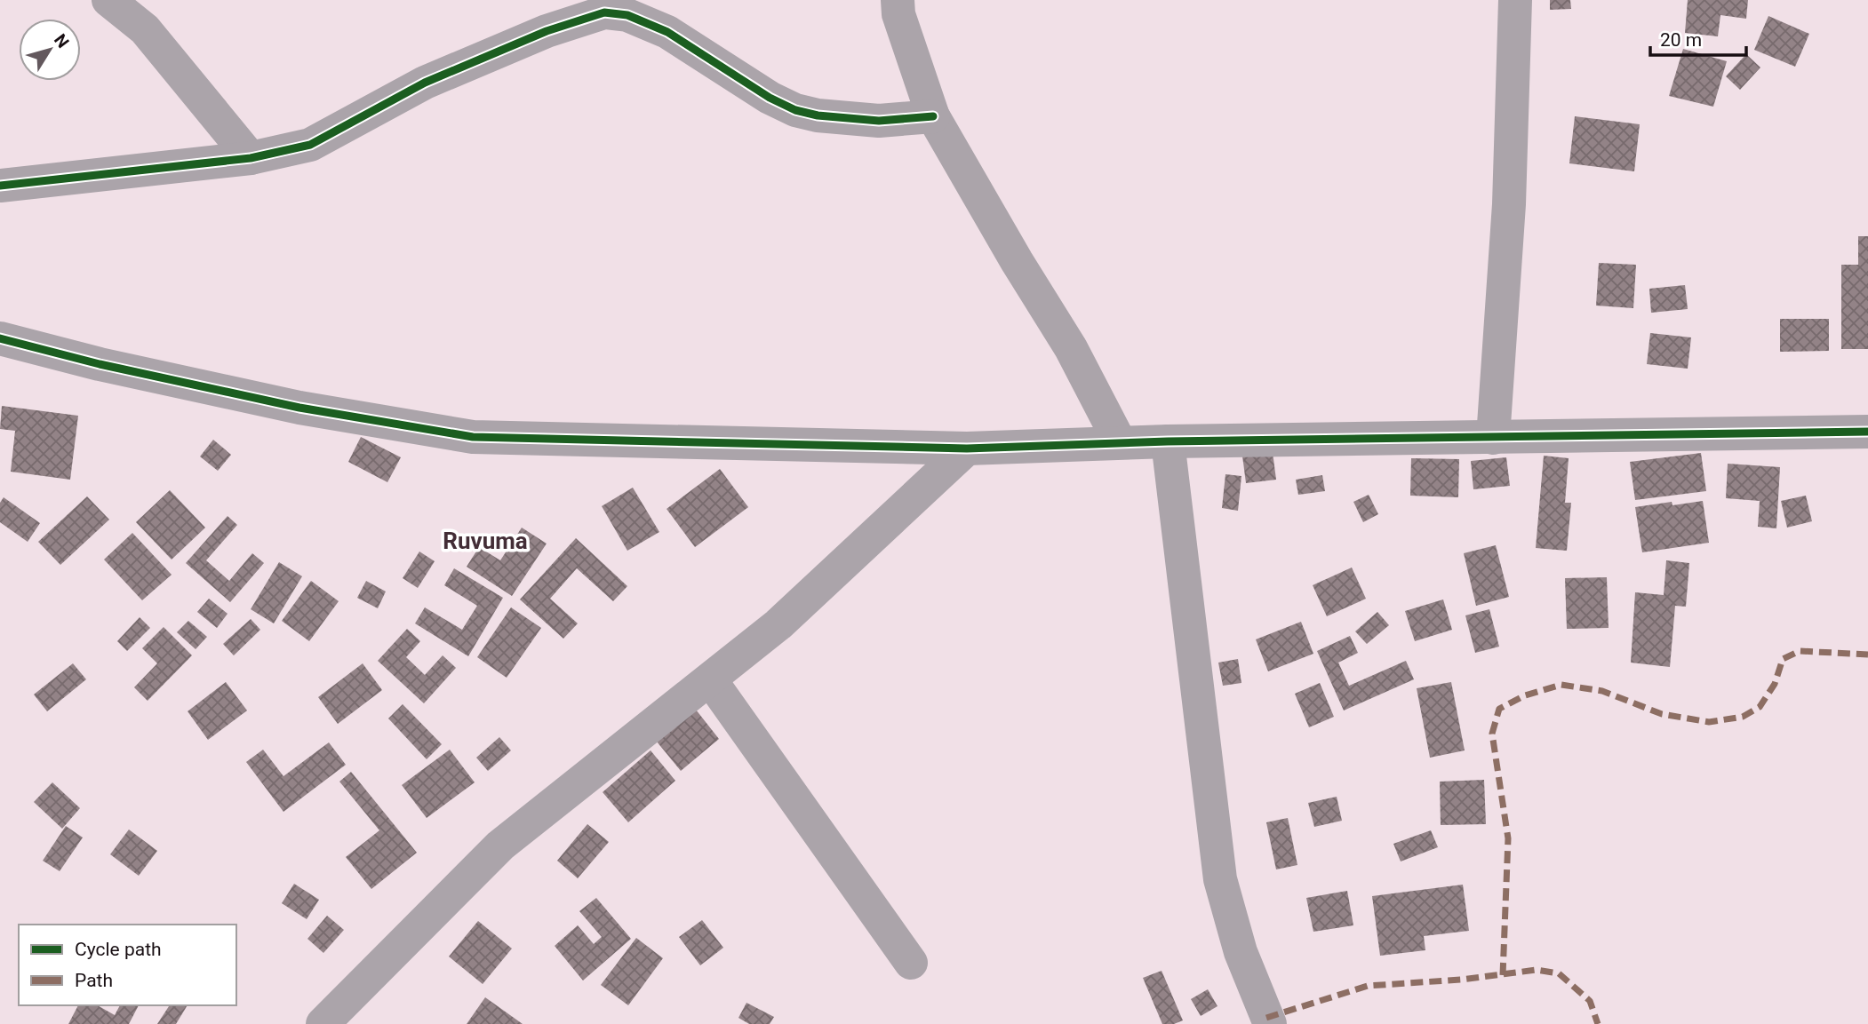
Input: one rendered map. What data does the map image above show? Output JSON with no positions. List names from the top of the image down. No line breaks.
{"districts":["Ruvuma"],"legend":["Cycle path","Path"],"scale_bar":"20 m","north":"top right"}
